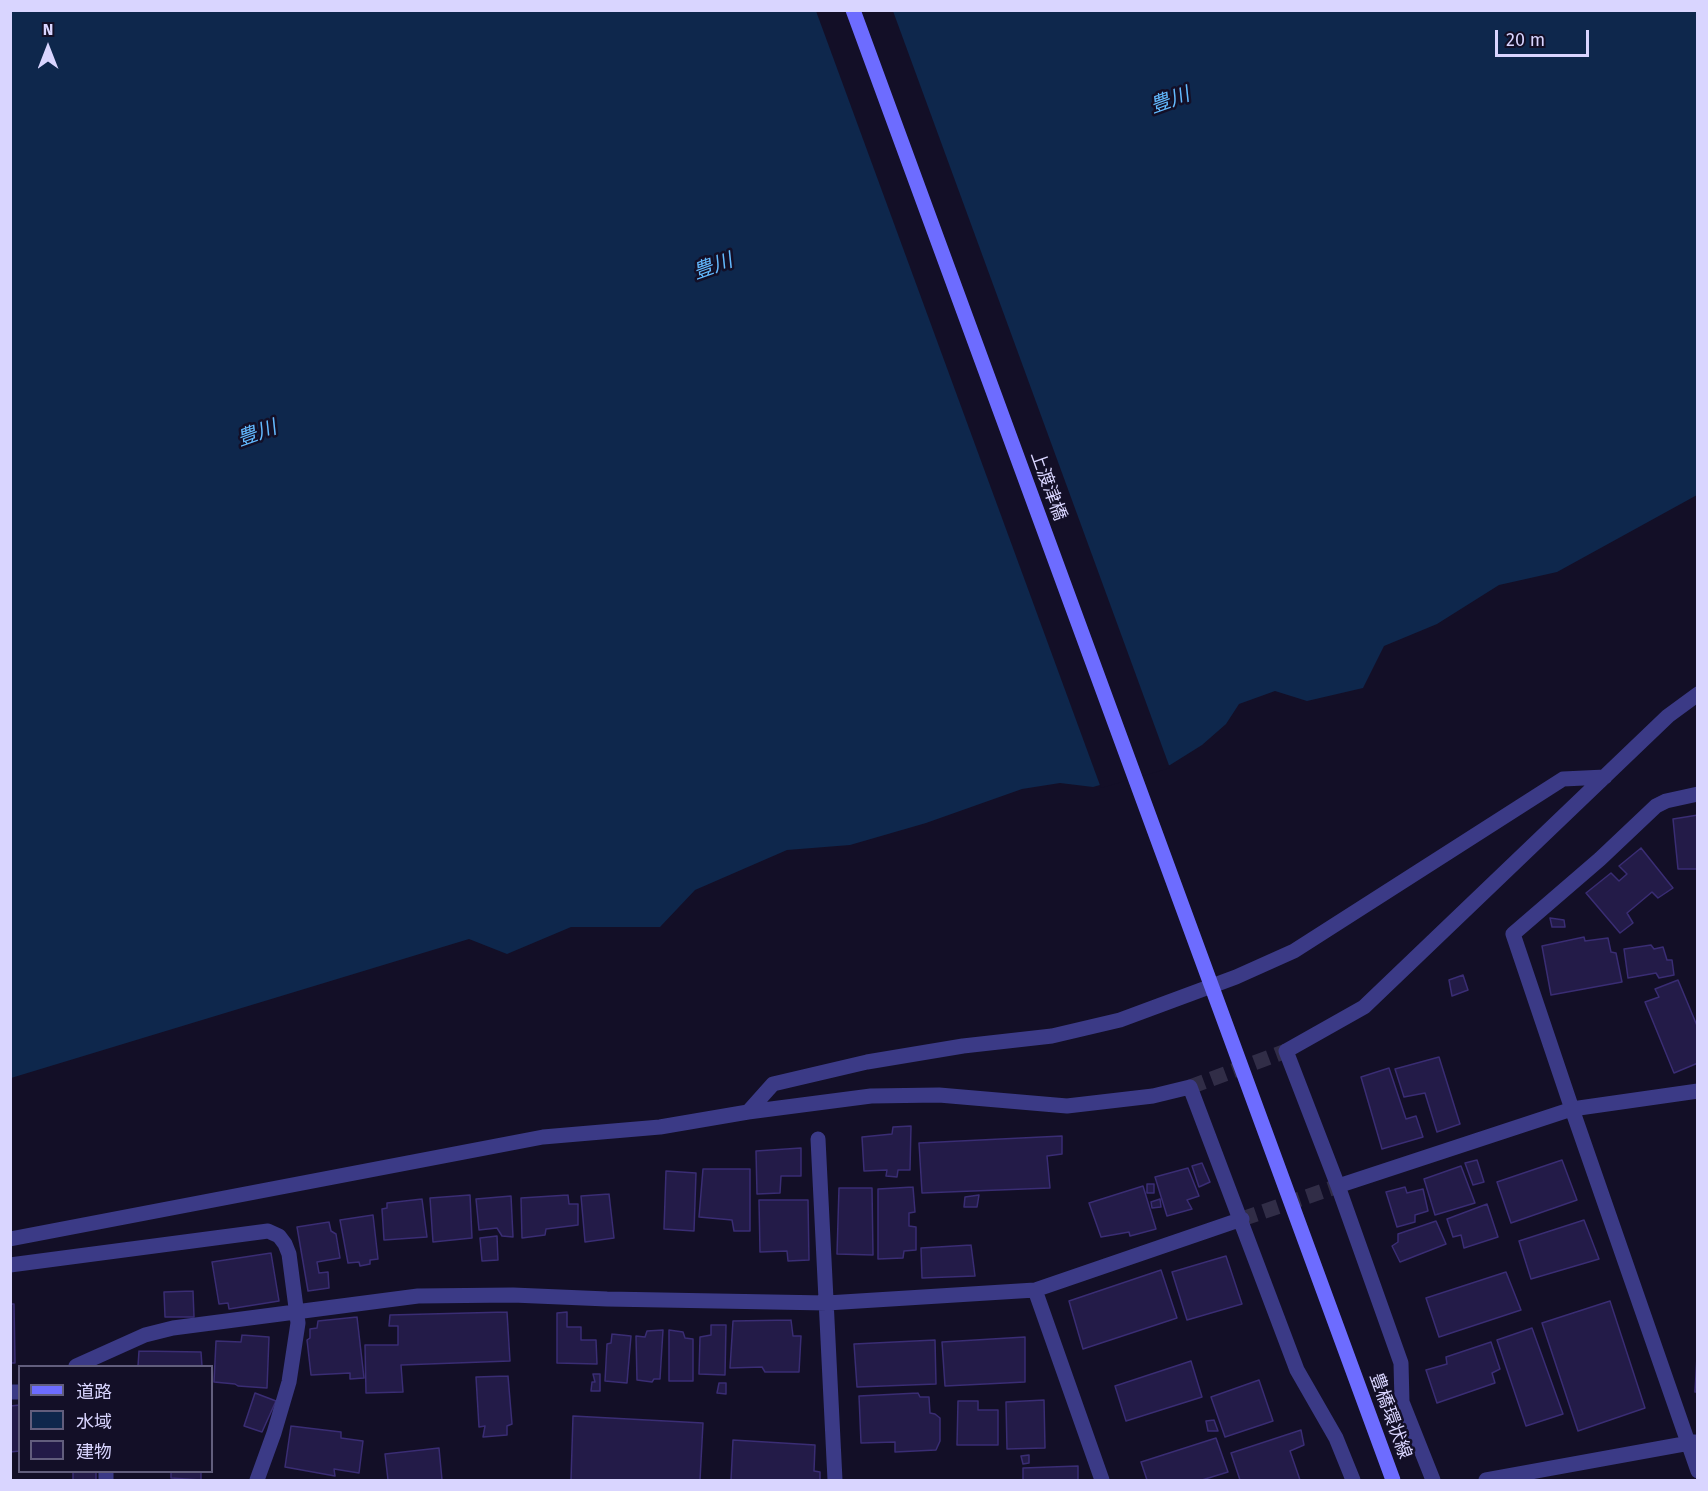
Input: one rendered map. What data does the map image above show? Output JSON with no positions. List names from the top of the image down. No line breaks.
{"streets":{"main road":["上渡津橋","豊橋環状線"]},"crossings":[["上渡津橋","豊橋環状線"]],"water":["豊川"],"legend":["道路","水域","建物"],"scale_bar":"20 m","north":"top"}
